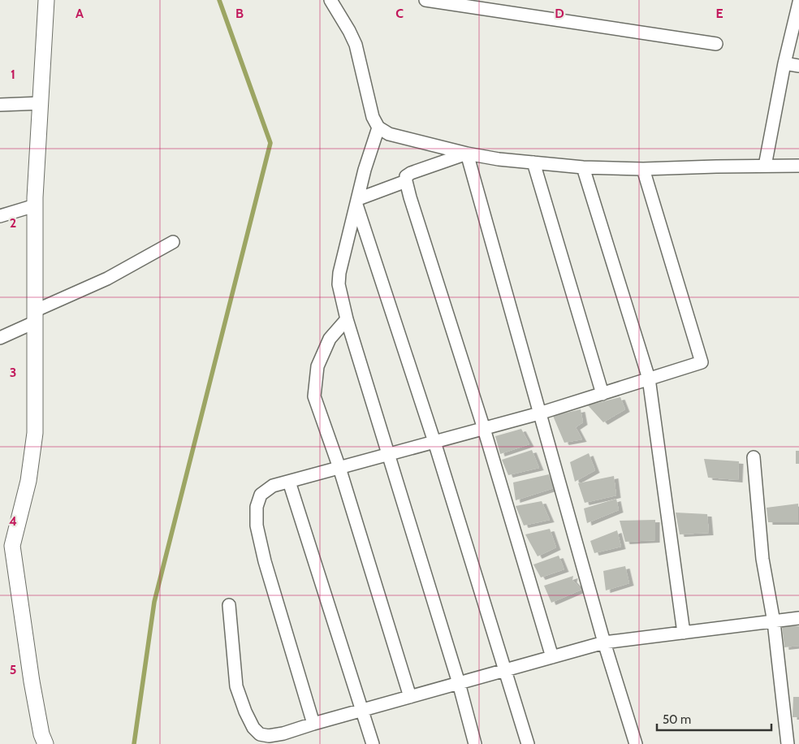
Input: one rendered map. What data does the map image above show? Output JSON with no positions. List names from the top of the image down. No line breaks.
{"scale_bar":"50 m","grid":{"columns":["A","B","C","D","E"],"rows":["1","2","3","4","5"]}}
